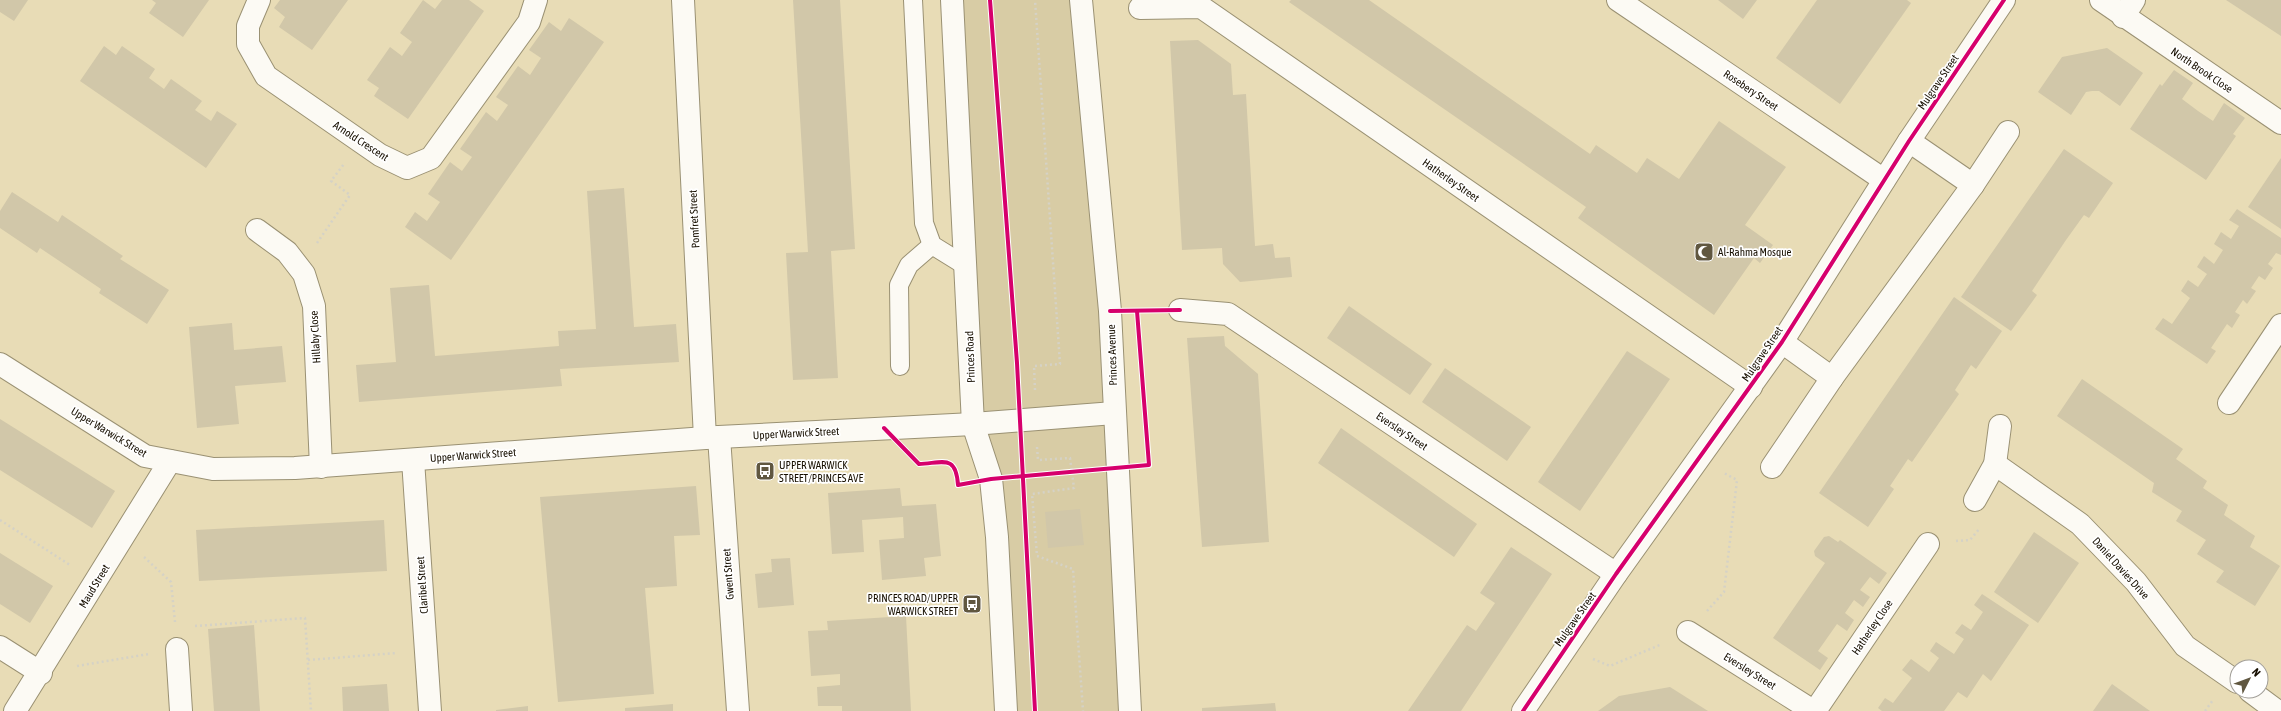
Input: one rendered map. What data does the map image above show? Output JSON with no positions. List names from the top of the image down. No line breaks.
{"streets":{"street":["North Brook Close","Mulgrave Street","Rosebery Street","Arnold Crescent","Hatherley Street","Pomfret Street","Hillaby Close","Princes Avenue","Princes Road","Eversley Street","Upper Warwick Street","Daniel Davies Drive","Gwent Street","Claribel Street","Maud Street","Hatherley Close"]},"crossings":[["Mulgrave Street","Rosebery Street"],["Mulgrave Street","Hatherley Street"],["Mulgrave Street","Eversley Street"],["Pomfret Street","Upper Warwick Street"],["Pomfret Street","Gwent Street"],["Hillaby Close","Upper Warwick Street"],["Princes Avenue","Upper Warwick Street"],["Princes Road","Upper Warwick Street"],["Eversley Street","Hatherley Close"],["Upper Warwick Street","Gwent Street"],["Upper Warwick Street","Claribel Street"],["Upper Warwick Street","Maud Street"]],"places":{"mosque":["Al-Rahma Mosque"],"bus stop":["UPPER WARWICK STREET/PRINCES AVE","PRINCES ROAD/UPPER WARWICK STREET"]},"north":"top right"}
